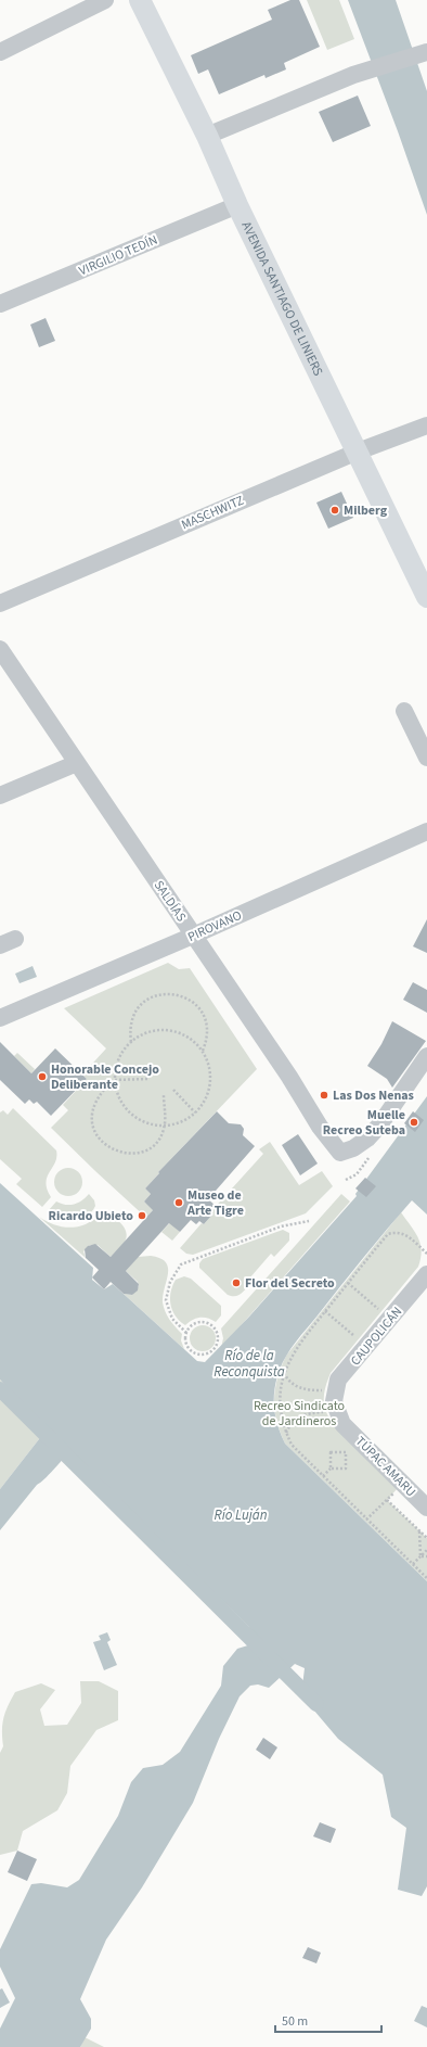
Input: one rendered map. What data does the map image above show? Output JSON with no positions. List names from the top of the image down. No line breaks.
{"streets":{"main road":["AVENIDA SANTIAGO DE LINIERS"],"street":["VIRGILIO TEDÍN","MASCHWITZ","SALDÍAS","PIROVANO","CAUPOLICÁN","TÚPAC AMARU"]},"crossings":[["VIRGILIO TEDÍN","AVENIDA SANTIAGO DE LINIERS"],["AVENIDA SANTIAGO DE LINIERS","MASCHWITZ"],["SALDÍAS","PIROVANO"],["CAUPOLICÁN","TÚPAC AMARU"]],"water":["Río de la Reconquista","Río Luján"],"parks":["Recreo Sindicato de Jardineros"],"places":["Milberg","Honorable Concejo Deliberante","Las Dos Nenas","Muelle Recreo Suteba","Museo de Arte Tigre","Ricardo Ubieto","Flor del Secreto"],"scale_bar":"50 m"}
